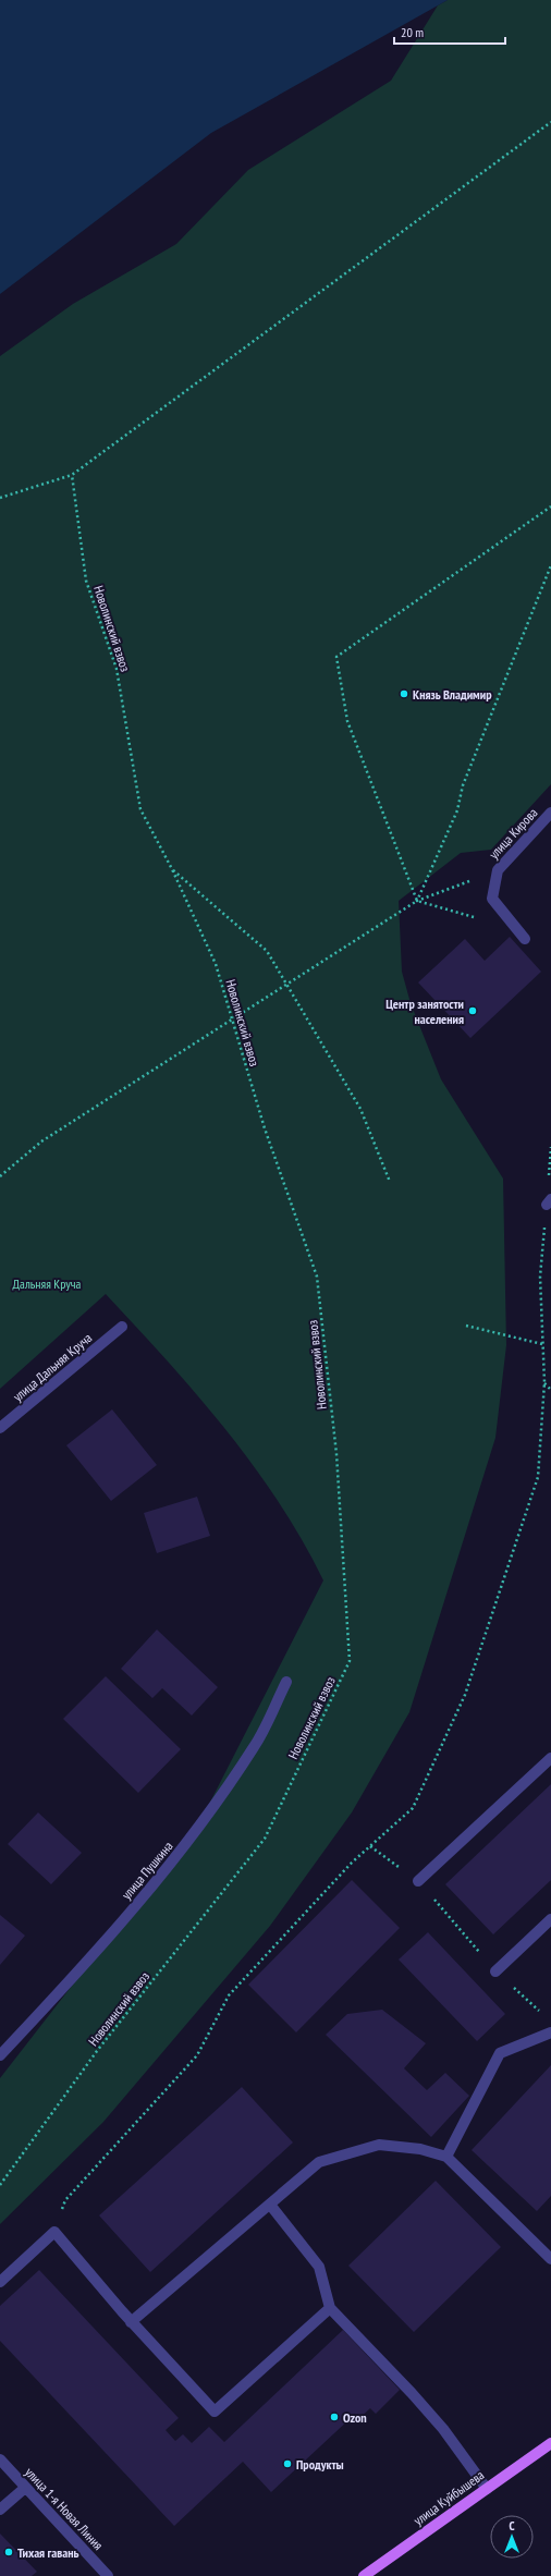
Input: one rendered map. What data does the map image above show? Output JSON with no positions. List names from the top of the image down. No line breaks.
{"streets":{"main road":["улица Куйбышева"],"street":["улица Кирова","улица Дальняя Круча","улица Пушкина","улица 1-я Новая Линия"],"path":["Новолинский взвоз"]},"parks":["Дальняя Круча"],"places":["Князь Владимир","Центр занятости населения","Ozon","Продукты","Тихая гавань"],"scale_bar":"20 m","north":"top"}
